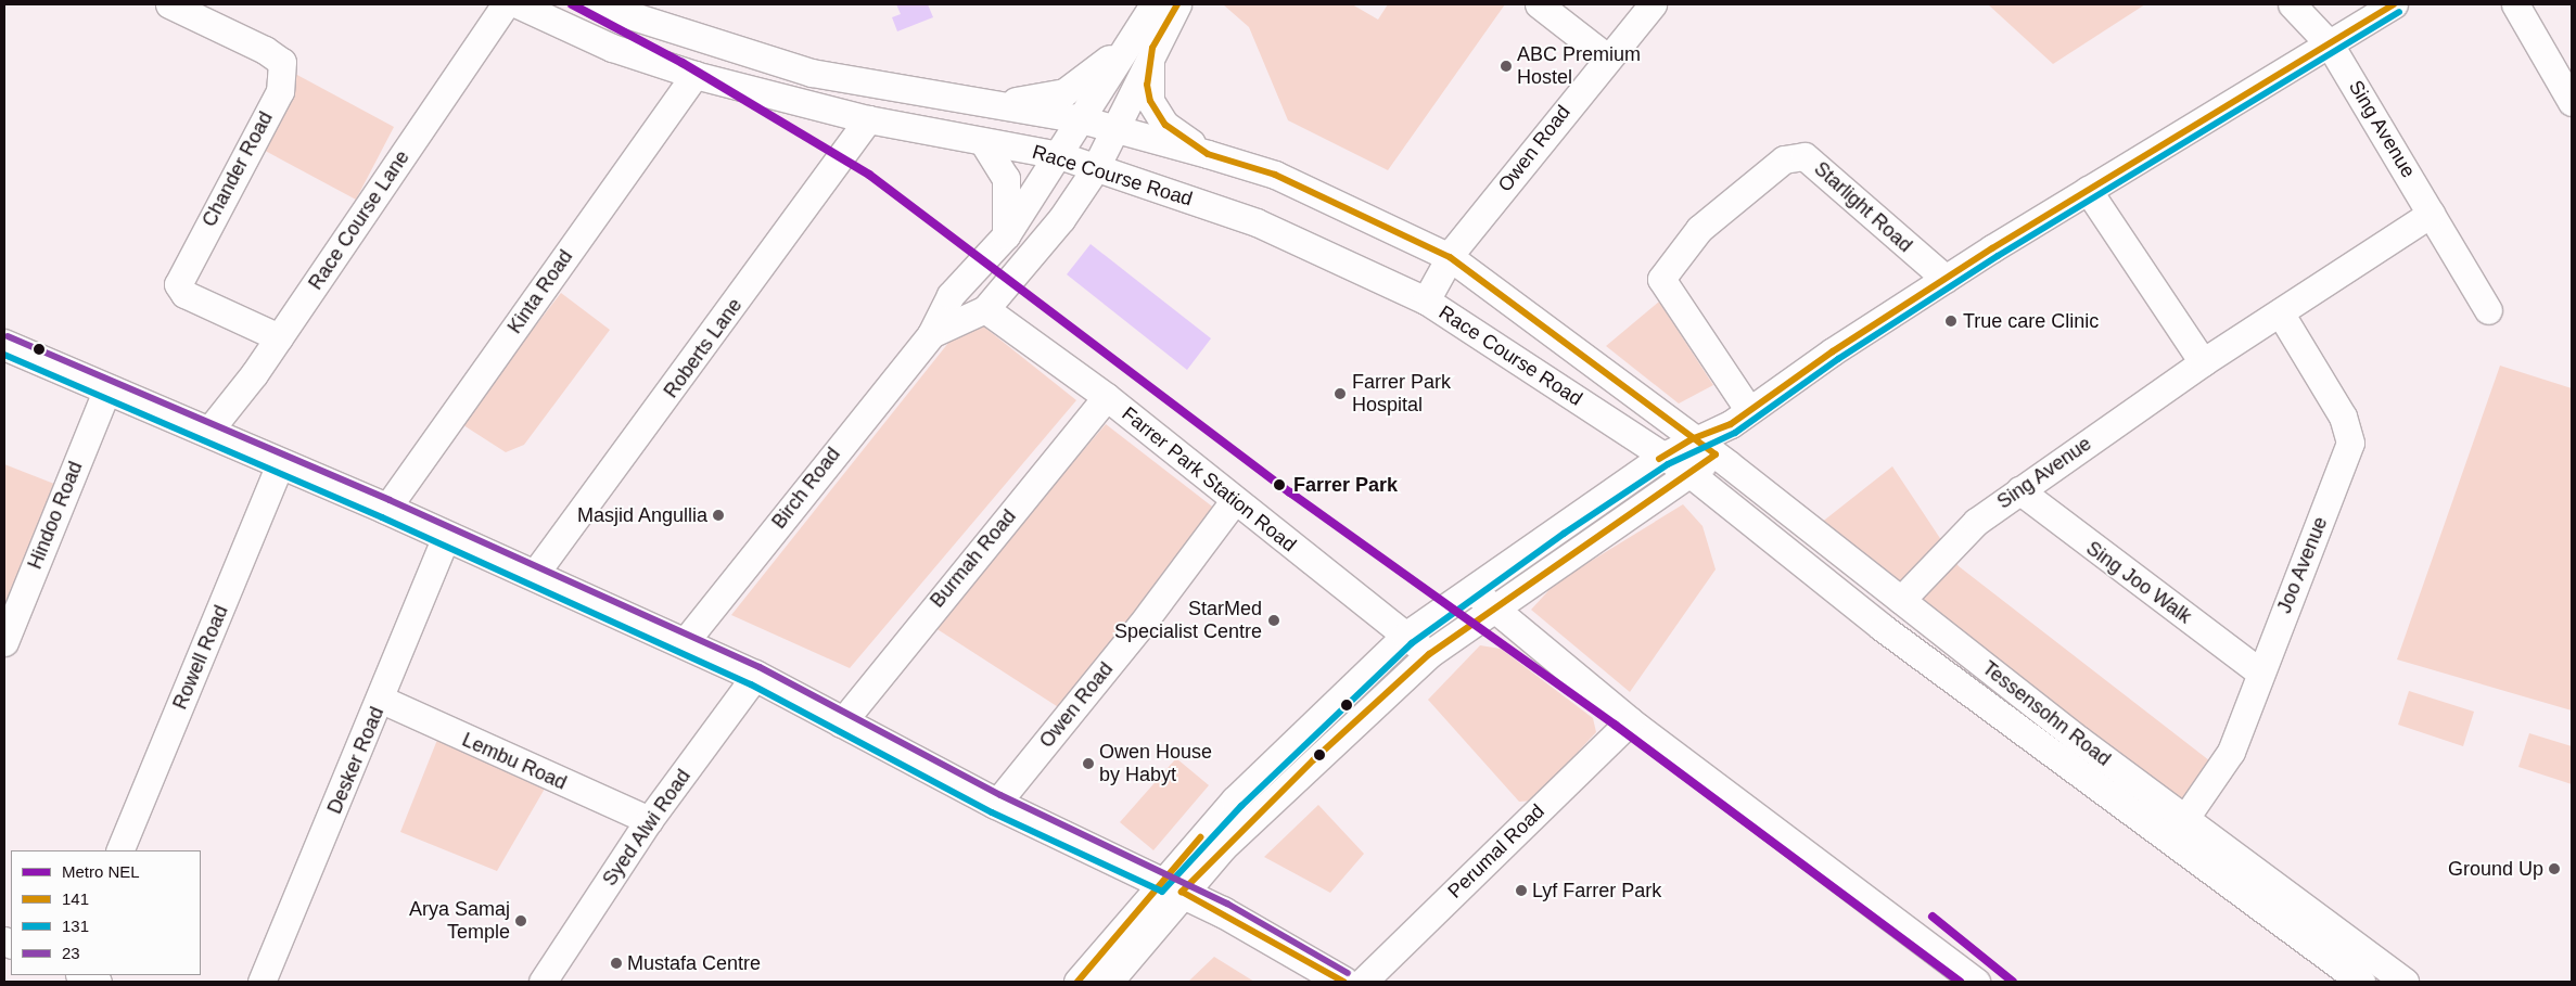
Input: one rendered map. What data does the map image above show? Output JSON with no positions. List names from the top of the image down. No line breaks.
{"streets":{"street":["Sing Avenue","Owen Road","Chander Road","Race Course Road","Starlight Road","Race Course Lane","Kinta Road","Roberts Lane","Farrer Park Station Road","Birch Road","Hindoo Road","Burmah Road","Joo Avenue","Sing Joo Walk","Rowell Road","Tessensohn Road","Desker Road","Lembu Road","Syed Alwi Road","Perumal Road"]},"crossings":[["Sing Avenue","Joo Avenue"],["Sing Avenue","Sing Joo Walk"],["Sing Avenue","Tessensohn Road"],["Owen Road","Race Course Road"],["Owen Road","Farrer Park Station Road"],["Chander Road","Race Course Lane"],["Race Course Road","Kinta Road"],["Race Course Road","Roberts Lane"],["Race Course Road","Birch Road"],["Race Course Road","Tessensohn Road"],["Farrer Park Station Road","Birch Road"],["Farrer Park Station Road","Burmah Road"],["Joo Avenue","Sing Joo Walk"],["Joo Avenue","Tessensohn Road"],["Desker Road","Lembu Road"],["Lembu Road","Syed Alwi Road"]],"places":["ABC Premium Hostel","True care Clinic","Farrer Park Hospital","Farrer Park","Masjid Angullia","StarMed Specialist Centre","Owen House by Habyt","Ground Up","Lyf Farrer Park","Arya Samaj Temple","Mustafa Centre"],"lines":["metro line NEL","transit line 141","transit line 131","transit line 23"],"legend":["Metro NEL","141","131","23"]}
